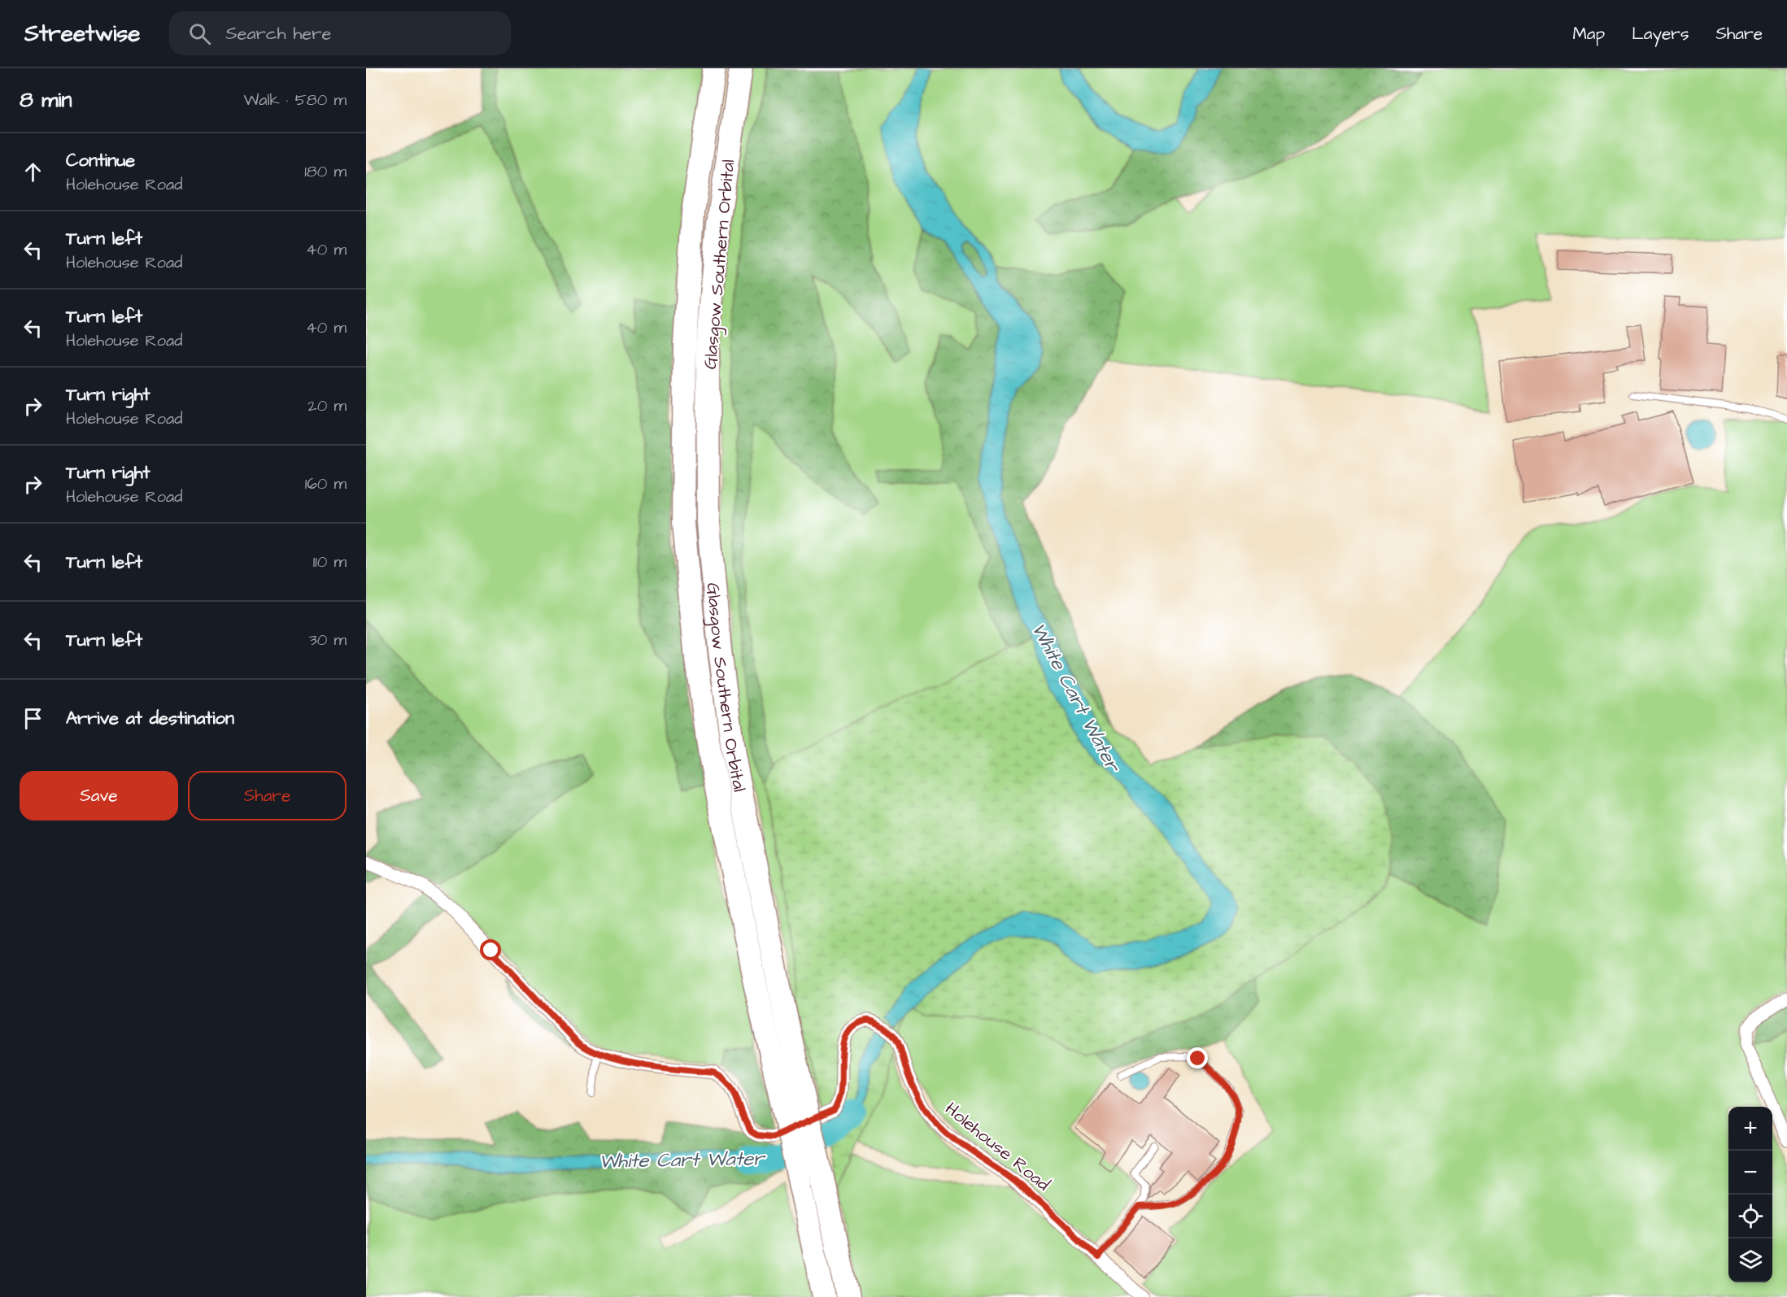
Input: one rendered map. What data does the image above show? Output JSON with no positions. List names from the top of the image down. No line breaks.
{"streets":{"highway":["Glasgow Southern Orbital"],"street":["Holehouse Road"]},"water":["White Cart Water"],"page":{"header":"Streetwise","search":"Search here","nav":["Map","Layers","Share"],"heading":["8 min","Walk · 580 m"],"list":[["Continue","Holehouse Road","180 m"],["Turn left","Holehouse Road","40 m"],["Turn left","Holehouse Road","40 m"],["Turn right","Holehouse Road","20 m"],["Turn right","Holehouse Road","160 m"],["Turn left","110 m"],["Turn left","30 m"],"Arrive at destination"],"buttons":["Save","Share"],"map_buttons":["+","−"]}}
